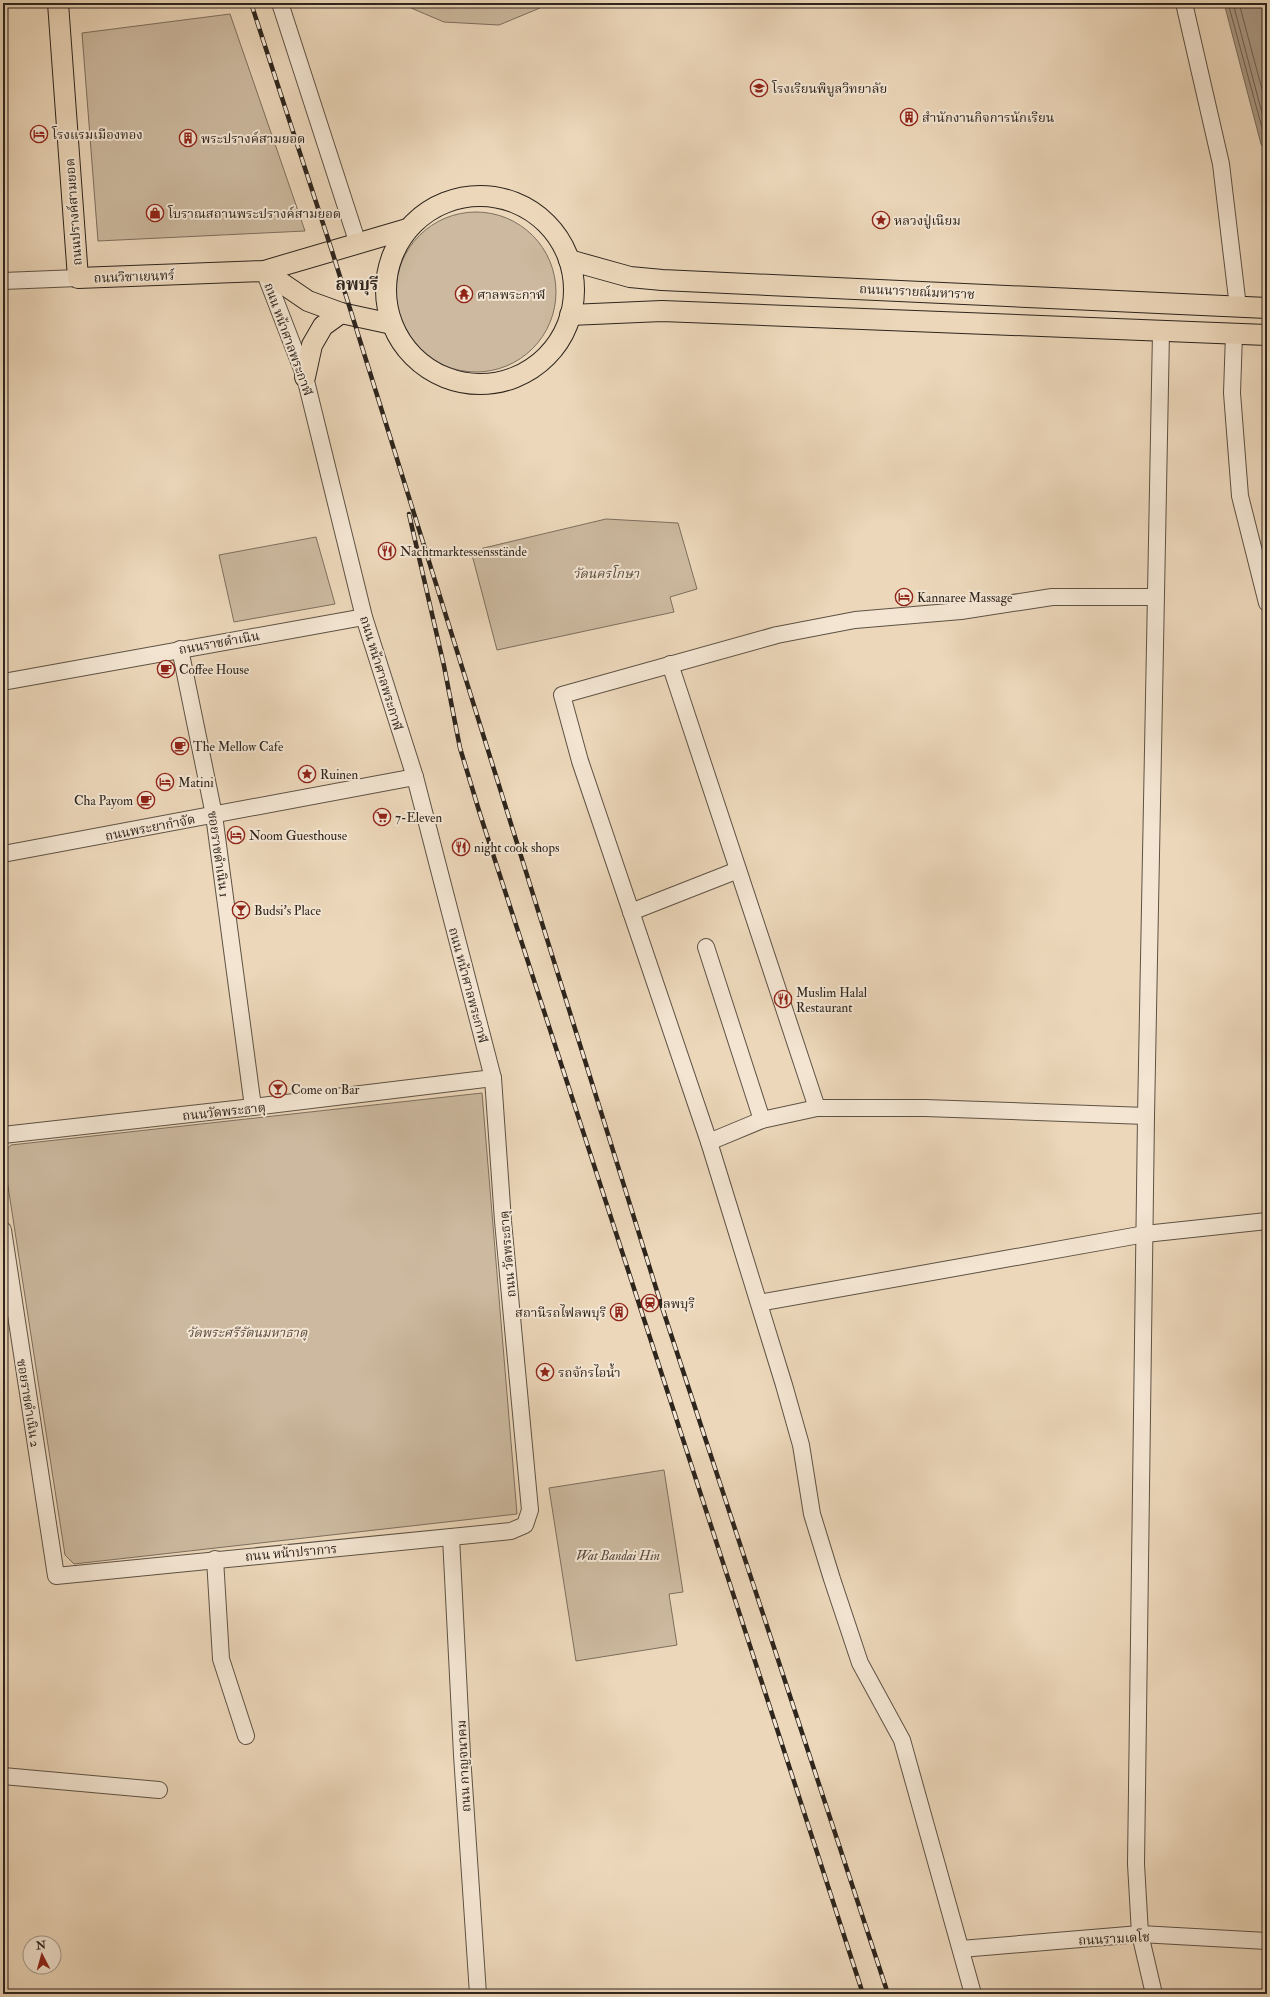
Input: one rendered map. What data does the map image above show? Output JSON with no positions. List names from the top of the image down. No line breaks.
{"streets":{"main road":["ถนนปรางค์สามยอด","ถนนวิชาเยนทร์","ถนนนารายณ์มหาราช"],"street":["ถนน หน้าศาลพระกาฬ","ถนนราชดำเนิน","ถนนพระยากำจัด","ซอยราชดำเนิน 1","ถนนวัดพระธาตุ","ถนน วัดพระธาตุ","ซอยราชดำเนิน 2","ถนน หน้าปราการ","ถนน กาญจนาคม","ถนนรามเดโช"]},"crossings":[["ถนนปรางค์สามยอด","ถนนวิชาเยนทร์"],["ถนนวิชาเยนทร์","ถนน หน้าศาลพระกาฬ"],["ถนน หน้าศาลพระกาฬ","ถนนราชดำเนิน"],["ถนน หน้าศาลพระกาฬ","ถนนพระยากำจัด"],["ถนน หน้าศาลพระกาฬ","ถนนวัดพระธาตุ"],["ถนน หน้าศาลพระกาฬ","ถนน วัดพระธาตุ"],["ถนนราชดำเนิน","ซอยราชดำเนิน 1"],["ถนนพระยากำจัด","ซอยราชดำเนิน 1"],["ซอยราชดำเนิน 1","ถนนวัดพระธาตุ"],["ถนนวัดพระธาตุ","ถนน วัดพระธาตุ"],["ถนน วัดพระธาตุ","ถนน หน้าปราการ"],["ซอยราชดำเนิน 2","ถนน หน้าปราการ"],["ถนน หน้าปราการ","ถนน กาญจนาคม"]],"districts":["ลพบุรี"],"parks":["วัดนครโกษา","วัดพระศรีรัตนมหาธาตุ","Wat Bandai Hin"],"places":{"school or university":["โรงเรียนพิบูลวิทยาลัย"],"building":["สำนักงานกิจการนักเรียน","พระปรางค์สามยอด","สถานีรถไฟลพบุรี"],"hotel":["โรงแรมเมืองทอง","Kannaree Massage","Matini","Noom Guesthouse"],"shop":["โบราณสถานพระปรางค์สามยอด"],"place":["หลวงปู่เนียม","Ruinen","รถจักรไอน้ำ"],"temple":["ศาลพระกาฬ"],"restaurant":["Nachtmarktessensstände","night cook shops","Muslim Halal Restaurant"],"cafe":["Coffee House","The Mellow Cafe","Cha Payom"],"supermarket":["7-Eleven"],"bar":["Budsi's Place","Come on Bar"],"station":["ลพบุรี"]},"north":"top"}
